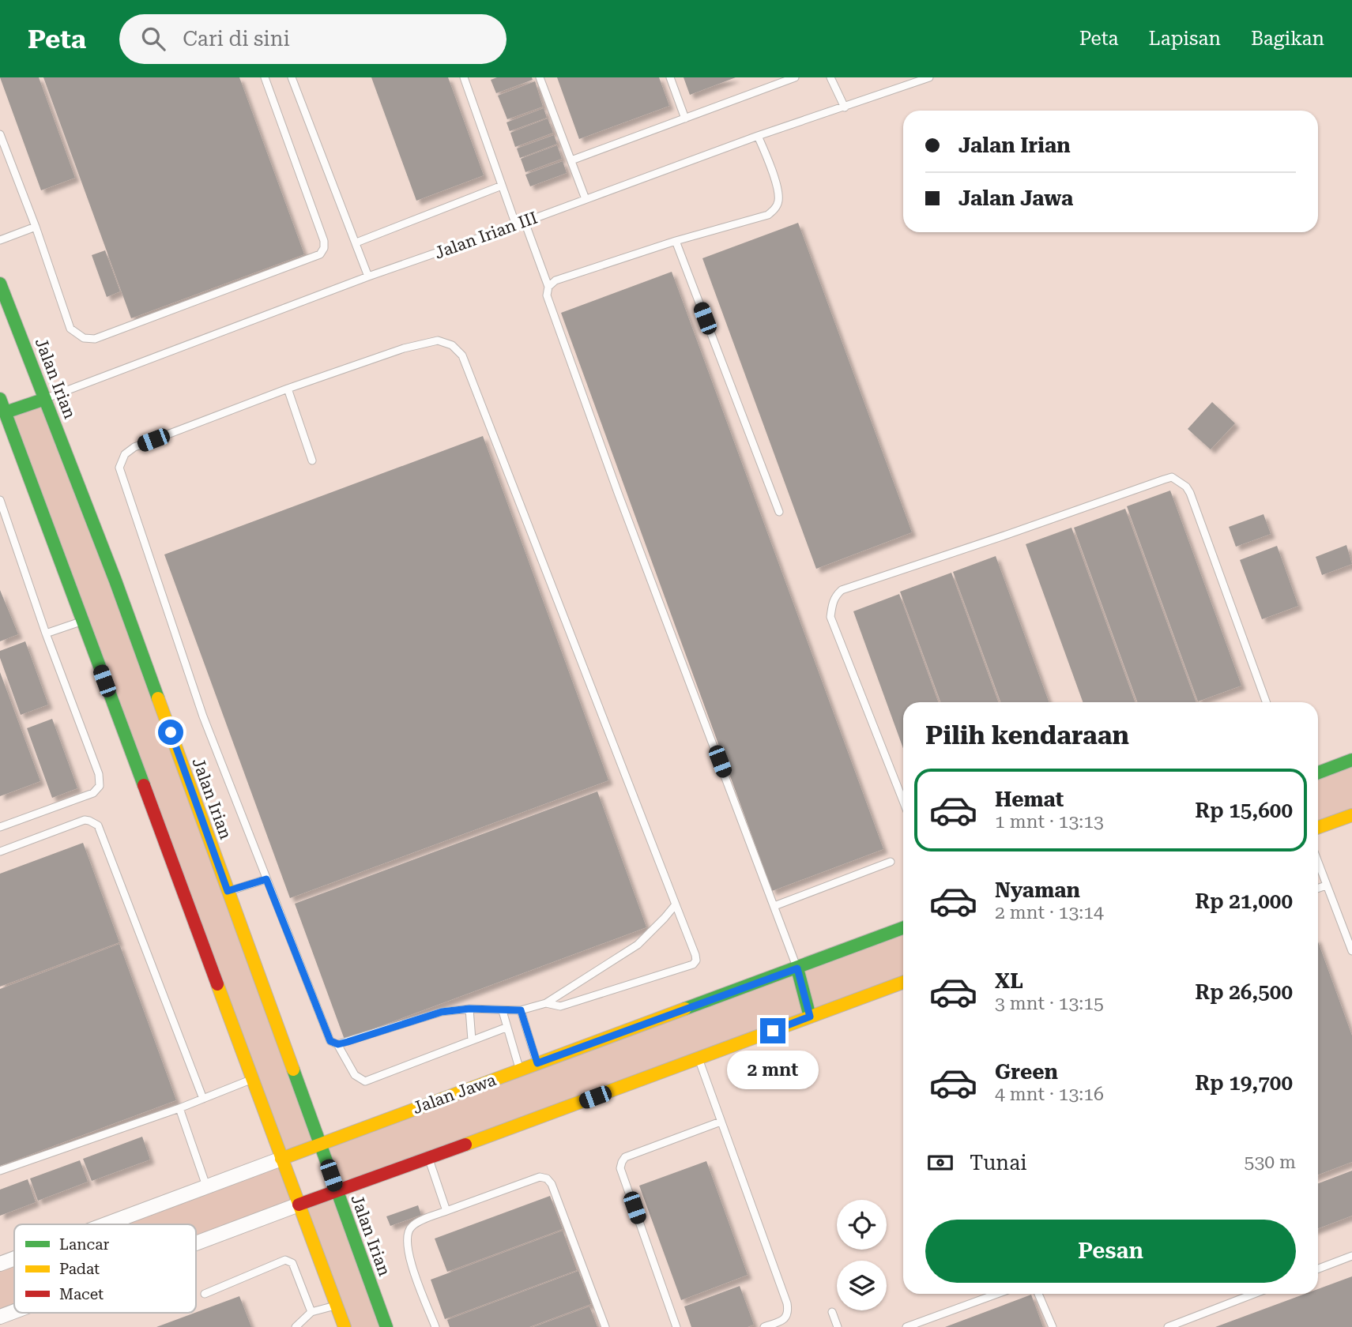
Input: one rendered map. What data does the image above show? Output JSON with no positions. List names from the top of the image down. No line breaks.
{"streets":{"street":["Jalan Irian","Jalan Jawa"],"lane":["Jalan Irian III"]},"crossings":[["Jalan Irian III","Jalan Irian"],["Jalan Irian","Jalan Jawa"]],"legend":["Lancar","Padat","Macet"],"page":{"header":"Peta","search":"Cari di sini","nav":["Peta","Lapisan","Bagikan"],"banner":["Jalan Irian","Jalan Jawa"],"heading":"Pilih kendaraan","list":[{"name":"Hemat","note":"1 mnt · 13:13","value":"Rp 15,600"},{"name":"Nyaman","note":"2 mnt · 13:14","value":"Rp 21,000"},{"name":"XL","note":"3 mnt · 13:15","value":"Rp 26,500"},{"name":"Green","note":"4 mnt · 13:16","value":"Rp 19,700"}],"bubble":"2 mnt","pay":["Tunai","530 m"],"buttons":"Pesan"}}
